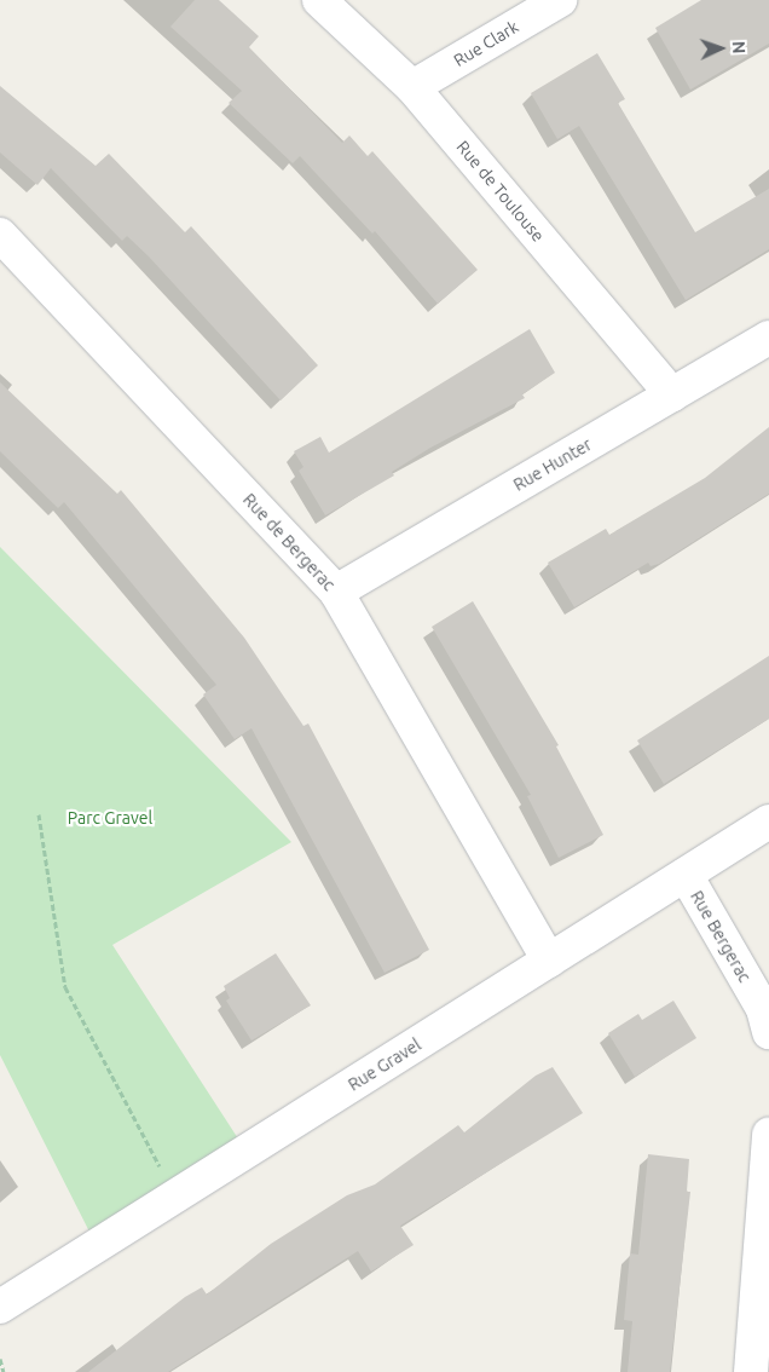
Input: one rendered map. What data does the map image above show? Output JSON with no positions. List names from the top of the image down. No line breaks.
{"streets":{"street":["Rue Clark","Rue de Toulouse","Rue Hunter","Rue de Bergerac","Rue Bergerac","Rue Gravel"]},"crossings":[["Rue Clark","Rue de Toulouse"],["Rue de Toulouse","Rue Hunter"],["Rue Hunter","Rue de Bergerac"],["Rue de Bergerac","Rue Gravel"],["Rue Bergerac","Rue Gravel"]],"parks":["Parc Gravel"],"north":"right"}
